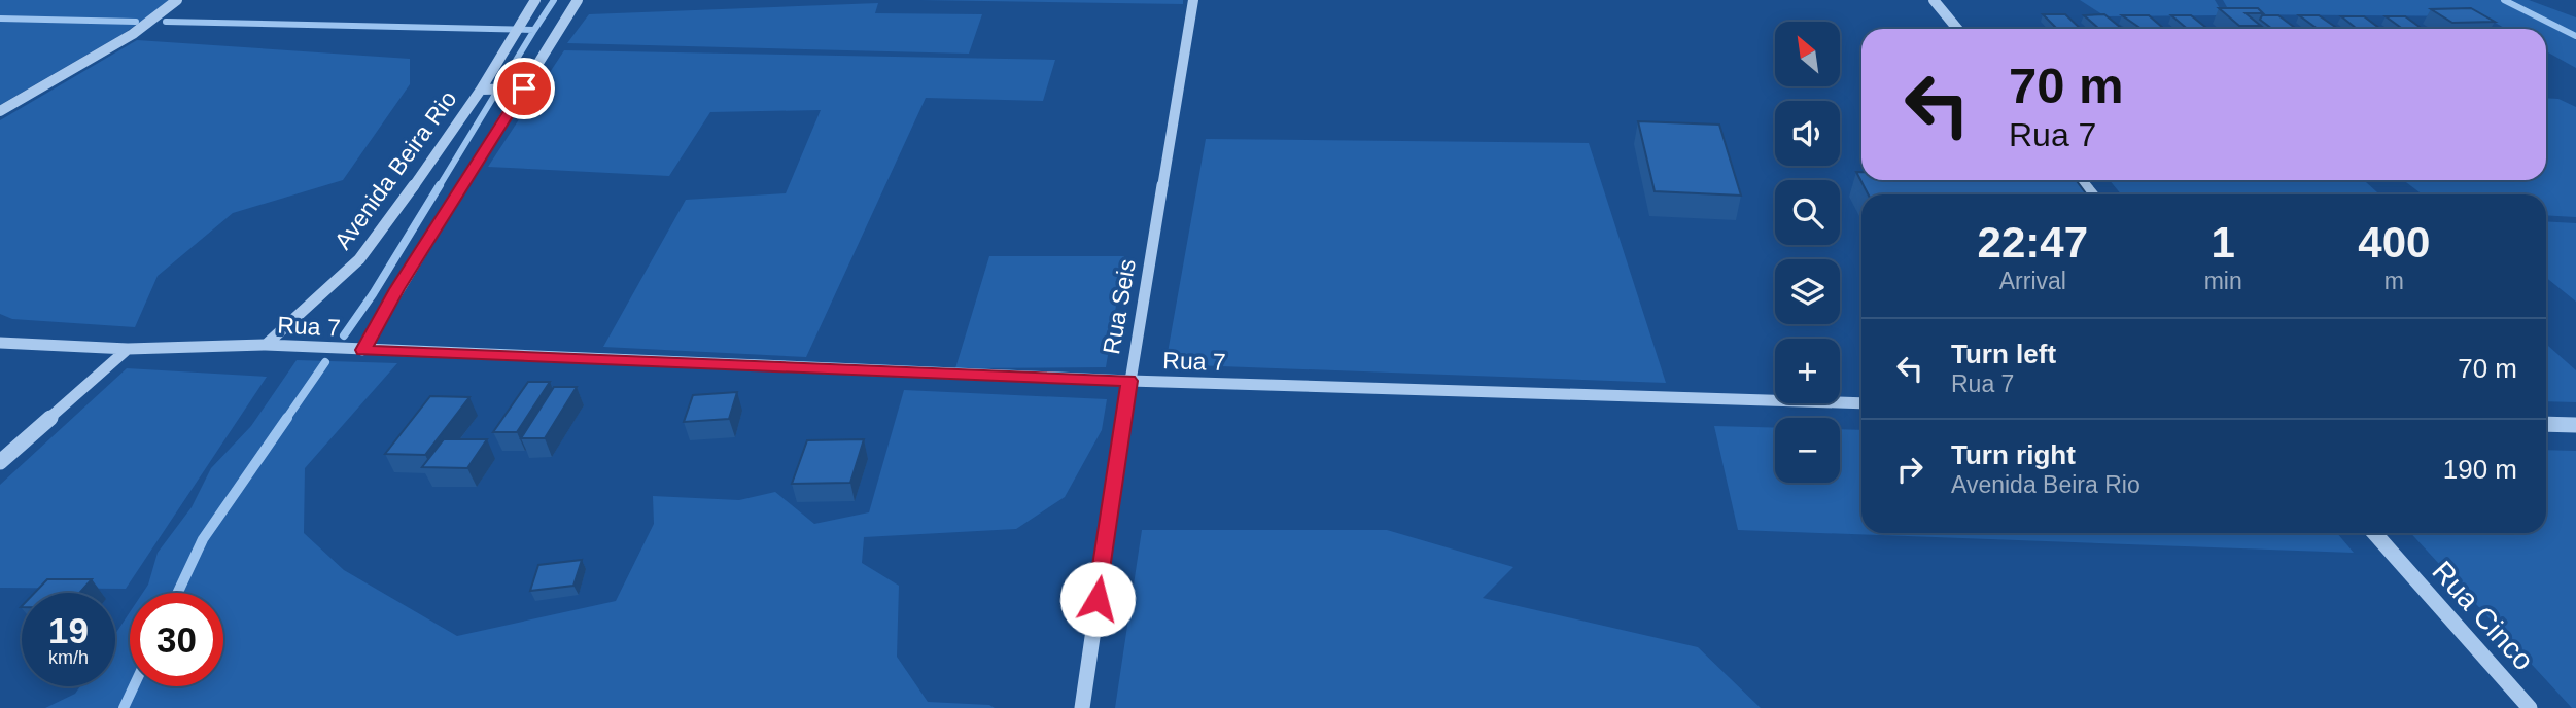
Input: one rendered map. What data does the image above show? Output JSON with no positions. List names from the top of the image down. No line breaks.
{"streets":{"street":["Avenida Beira Rio","Rua Seis","Rua 7","Rua Cinco"]},"crossings":[["Avenida Beira Rio","Rua 7"],["Rua Seis","Rua 7"]],"north":"top left","page":{"map_buttons":["+","−"],"turn":["70 m","Rua 7"],"eta":["22:47","Arrival","1","min","400","m"],"list":[{"name":"Turn left","note":"Rua 7","value":"70 m"},{"name":"Turn right","note":"Avenida Beira Rio","value":"190 m"}],"speed":"19 km/h","limit":"30"}}
